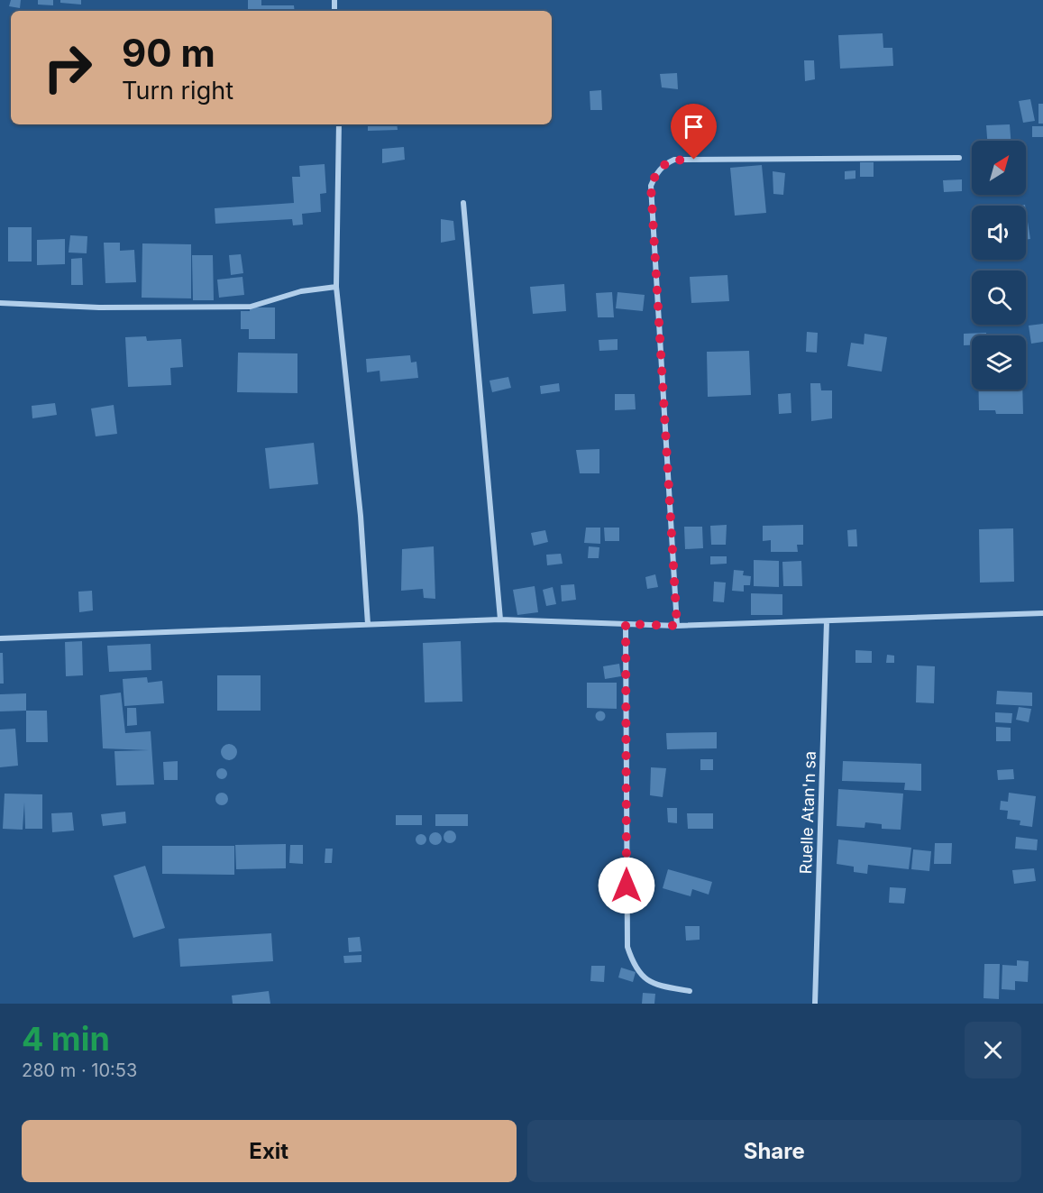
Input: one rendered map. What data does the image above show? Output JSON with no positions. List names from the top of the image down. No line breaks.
{"streets":{"street":["Ruelle Atan'n sa"]},"north":"top right","page":{"turn":["90 m","Turn right"],"heading":["4 min","280 m · 10:53"],"buttons":["Exit","Share"]}}
